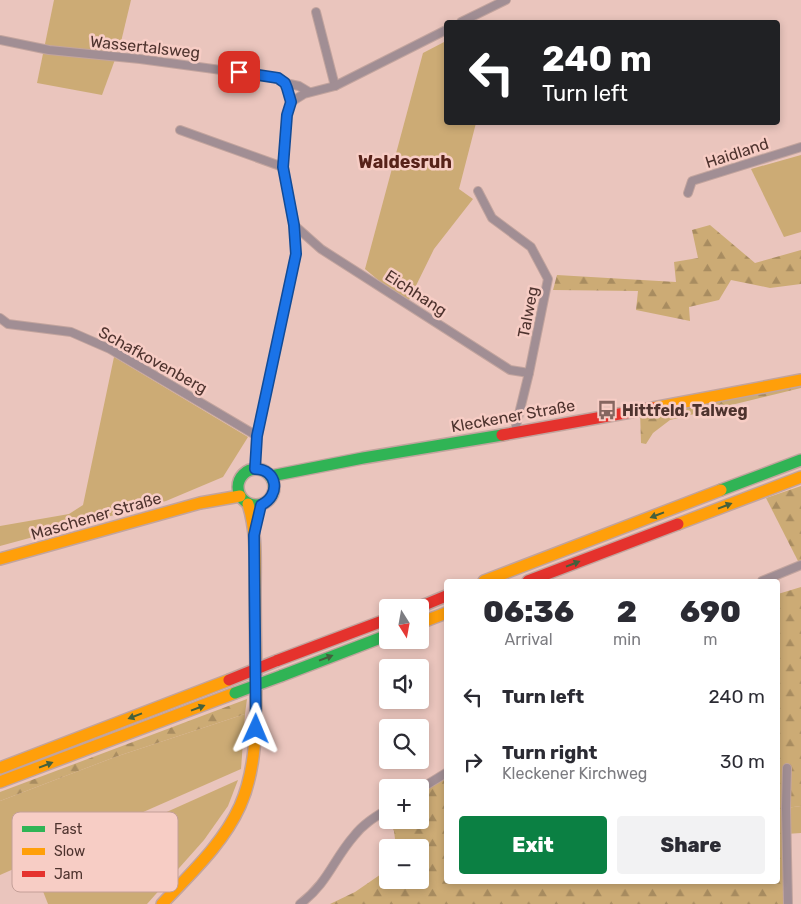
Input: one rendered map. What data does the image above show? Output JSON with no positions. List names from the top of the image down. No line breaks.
{"streets":{"main road":["Kleckener Straße","Maschener Straße"],"street":["Wassertalsweg","Haidland","Eichhang","Talweg","Schafkovenberg"]},"crossings":[["Eichhang","Talweg"],["Talweg","Kleckener Straße"],["Kleckener Straße","Maschener Straße"]],"districts":["Waldesruh"],"places":{"bus stop":["Hittfeld, Talweg"]},"legend":["Fast","Slow","Jam"],"north":"bottom","page":{"turn":["240 m","Turn left"],"eta":["06:36","Arrival","2","min","690","m"],"map_buttons":["+","−"],"list":[{"name":"Turn left","value":"240 m"},{"name":"Turn right","note":"Kleckener Kirchweg","value":"30 m"}],"buttons":["Exit","Share"]}}
